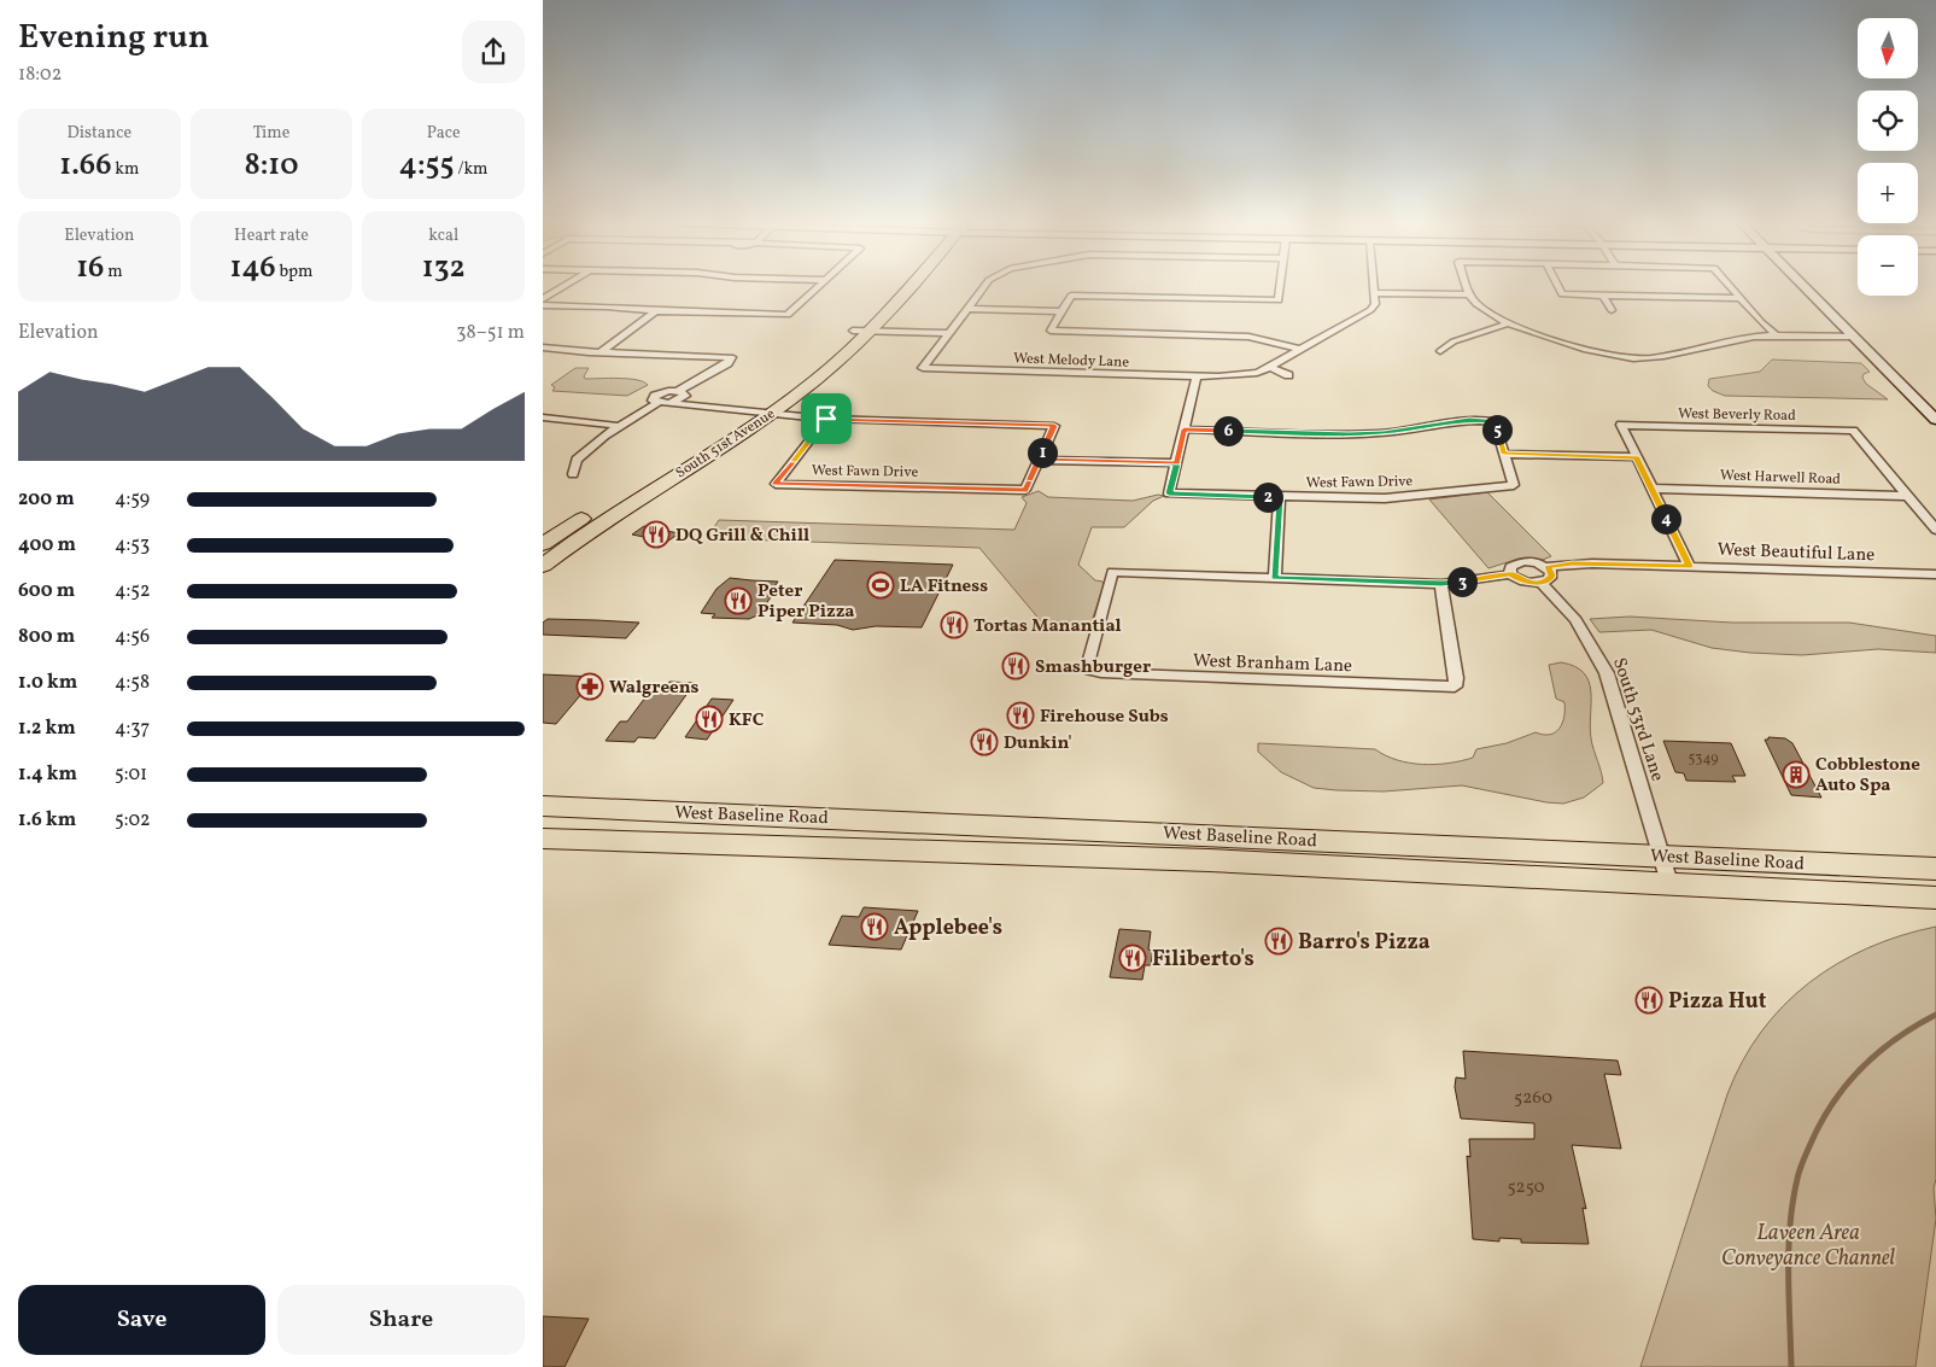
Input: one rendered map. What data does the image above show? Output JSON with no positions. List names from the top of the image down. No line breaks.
{"streets":{"main road":["South 51st Avenue","West Baseline Road"],"street":["West Melody Lane","West Beverly Road","West Fawn Drive","West Harwell Road","West Beautiful Lane","West Branham Lane","South 53rd Lane"]},"crossings":[["West Beverly Road","West Harwell Road"],["South 53rd Lane","West Baseline Road"]],"parks":["Laveen Area Conveyance Channel"],"places":{"restaurant":["DQ Grill & Chill","Peter Piper Pizza","Tortas Manantial","Smashburger","Firehouse Subs","KFC","Dunkin'","Applebee's","Barro's Pizza","Filiberto's","Pizza Hut"],"sports":["LA Fitness"],"pharmacy":["Walgreens"],"building":["Cobblestone Auto Spa"]},"house_numbers":["5349","5260","5250"],"north":"bottom","page":{"heading":["Evening run","18:02"],"map_buttons":["+","−"],"stats":[["Distance","1.66 km"],["Time","8:10"],["Pace","4:55 /km"],["Elevation","16 m"],["Heart rate","146 bpm"],["kcal","132"]],"chart":["Elevation","38–51 m"],"pins":["5","6","1","2","4","3"],"list":[{"name":"200 m","note":"4:59"},{"name":"400 m","note":"4:53"},{"name":"600 m","note":"4:52"},{"name":"800 m","note":"4:56"},{"name":"1.0 km","note":"4:58"},{"name":"1.2 km","note":"4:37"},{"name":"1.4 km","note":"5:01"},{"name":"1.6 km","note":"5:02"}],"buttons":["Save","Share"]}}
